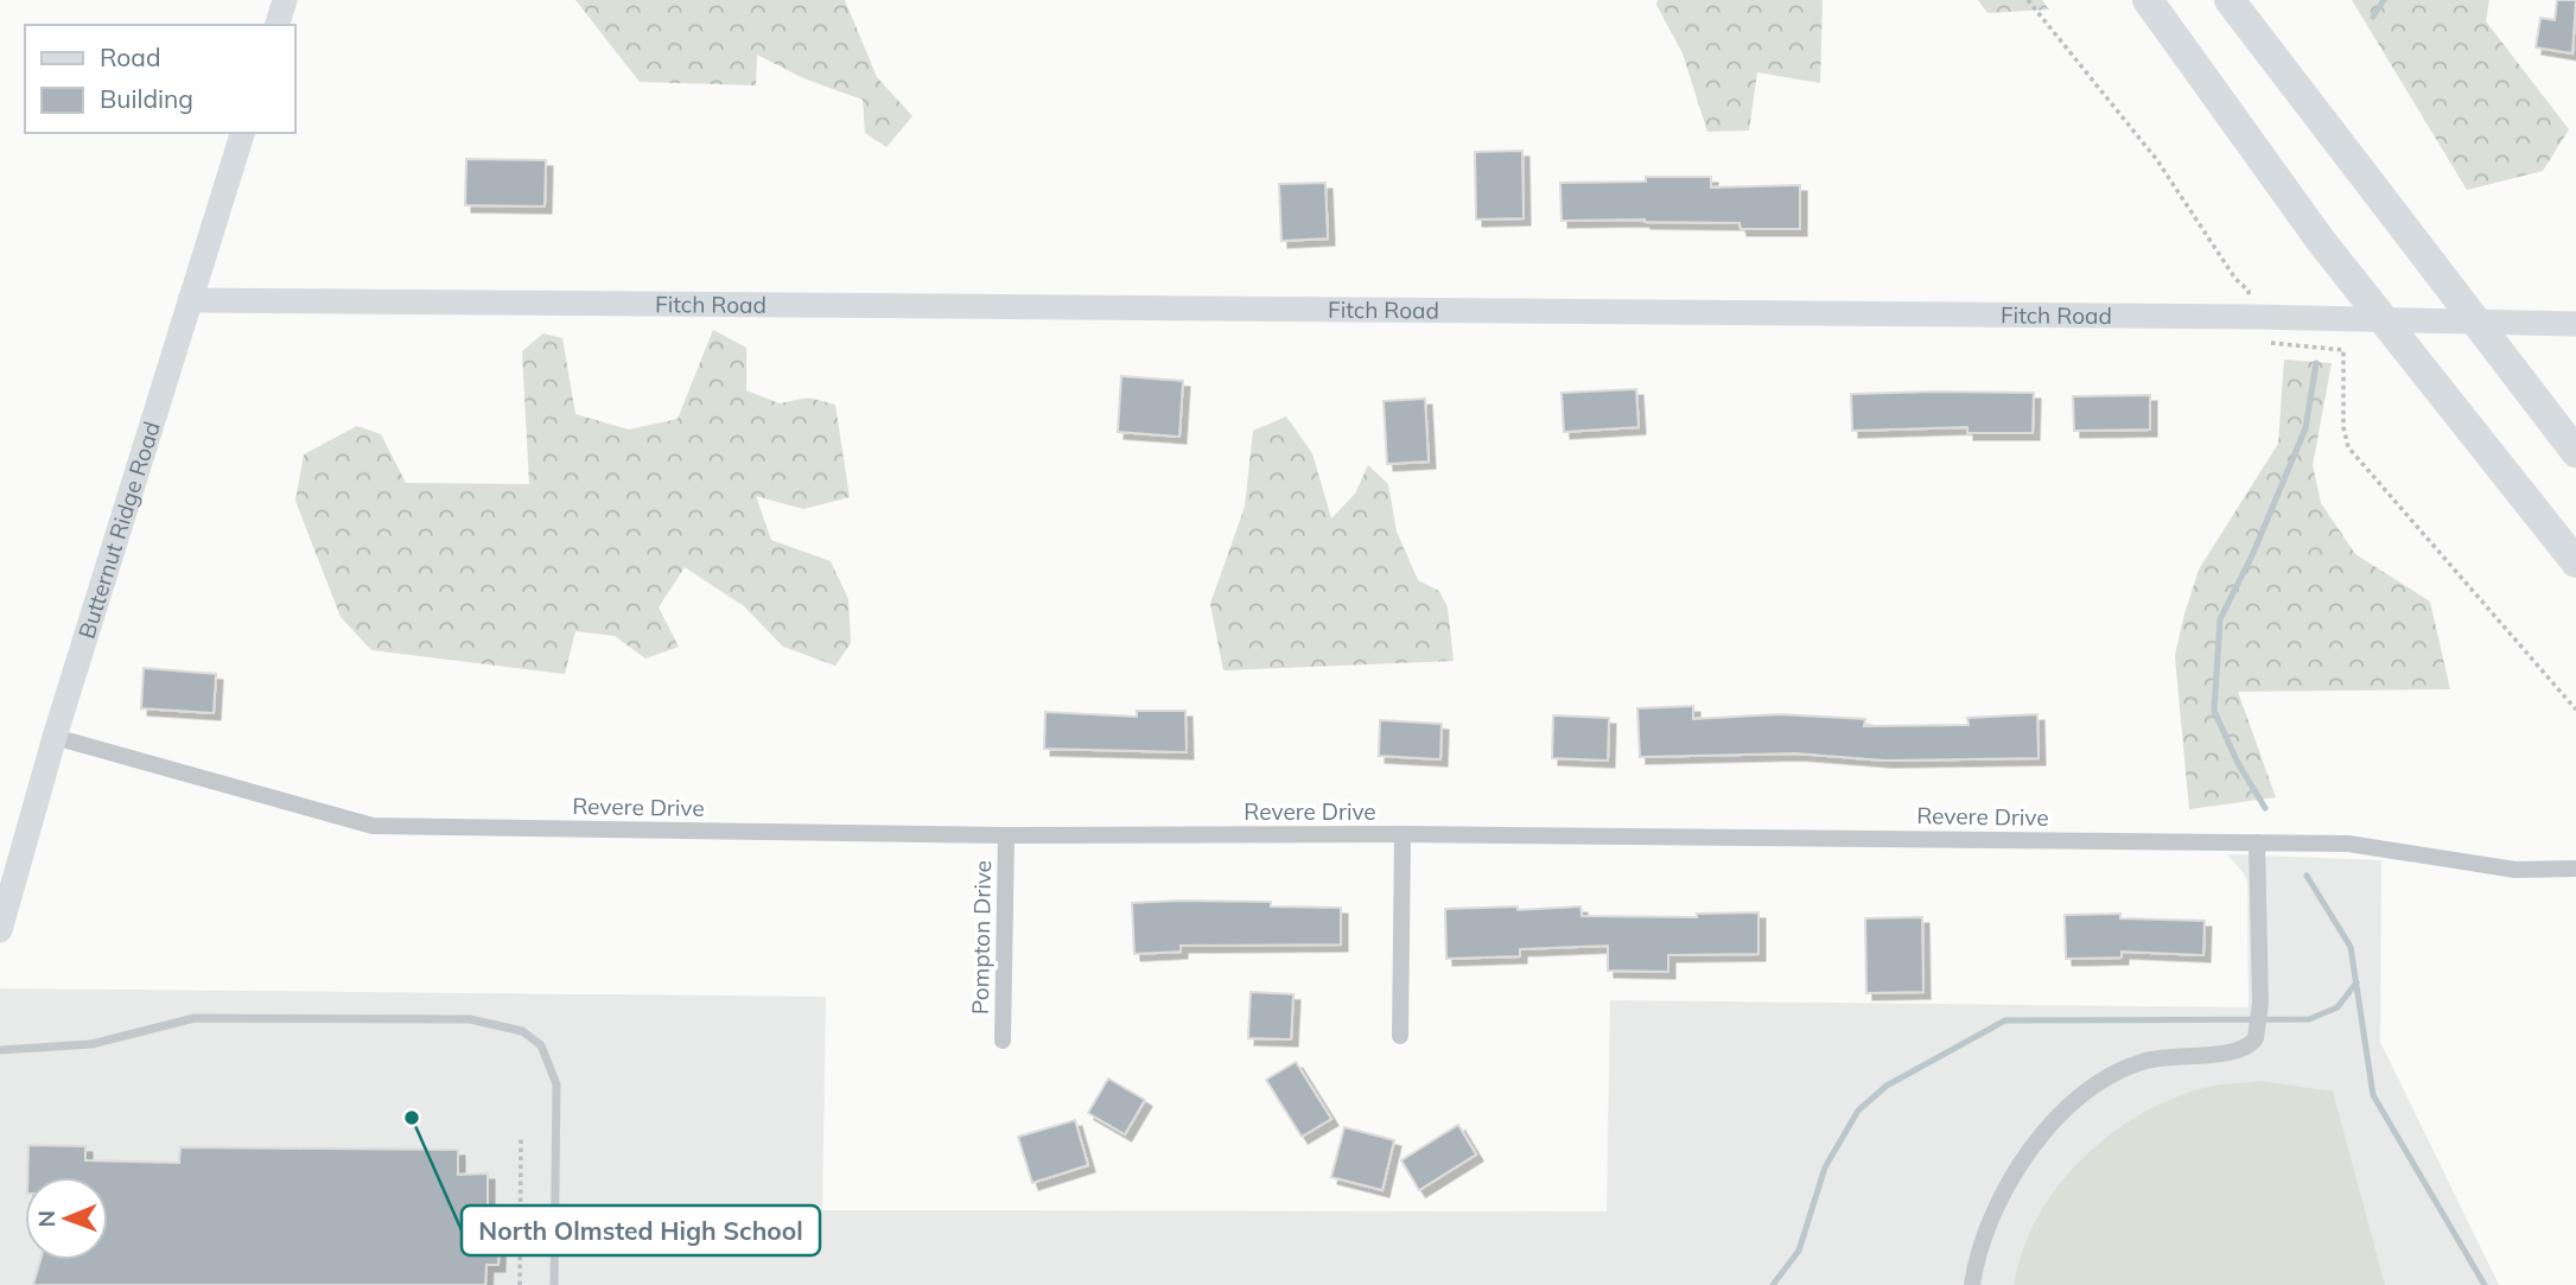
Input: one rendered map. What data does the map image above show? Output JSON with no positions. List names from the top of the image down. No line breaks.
{"streets":{"street":["Fitch Road","Butternut Ridge Road","Revere Drive","Pompton Drive"]},"crossings":[["Fitch Road","Butternut Ridge Road"],["Butternut Ridge Road","Revere Drive"],["Revere Drive","Pompton Drive"]],"places":["North Olmsted High School"],"legend":["Road","Building"],"north":"left"}
